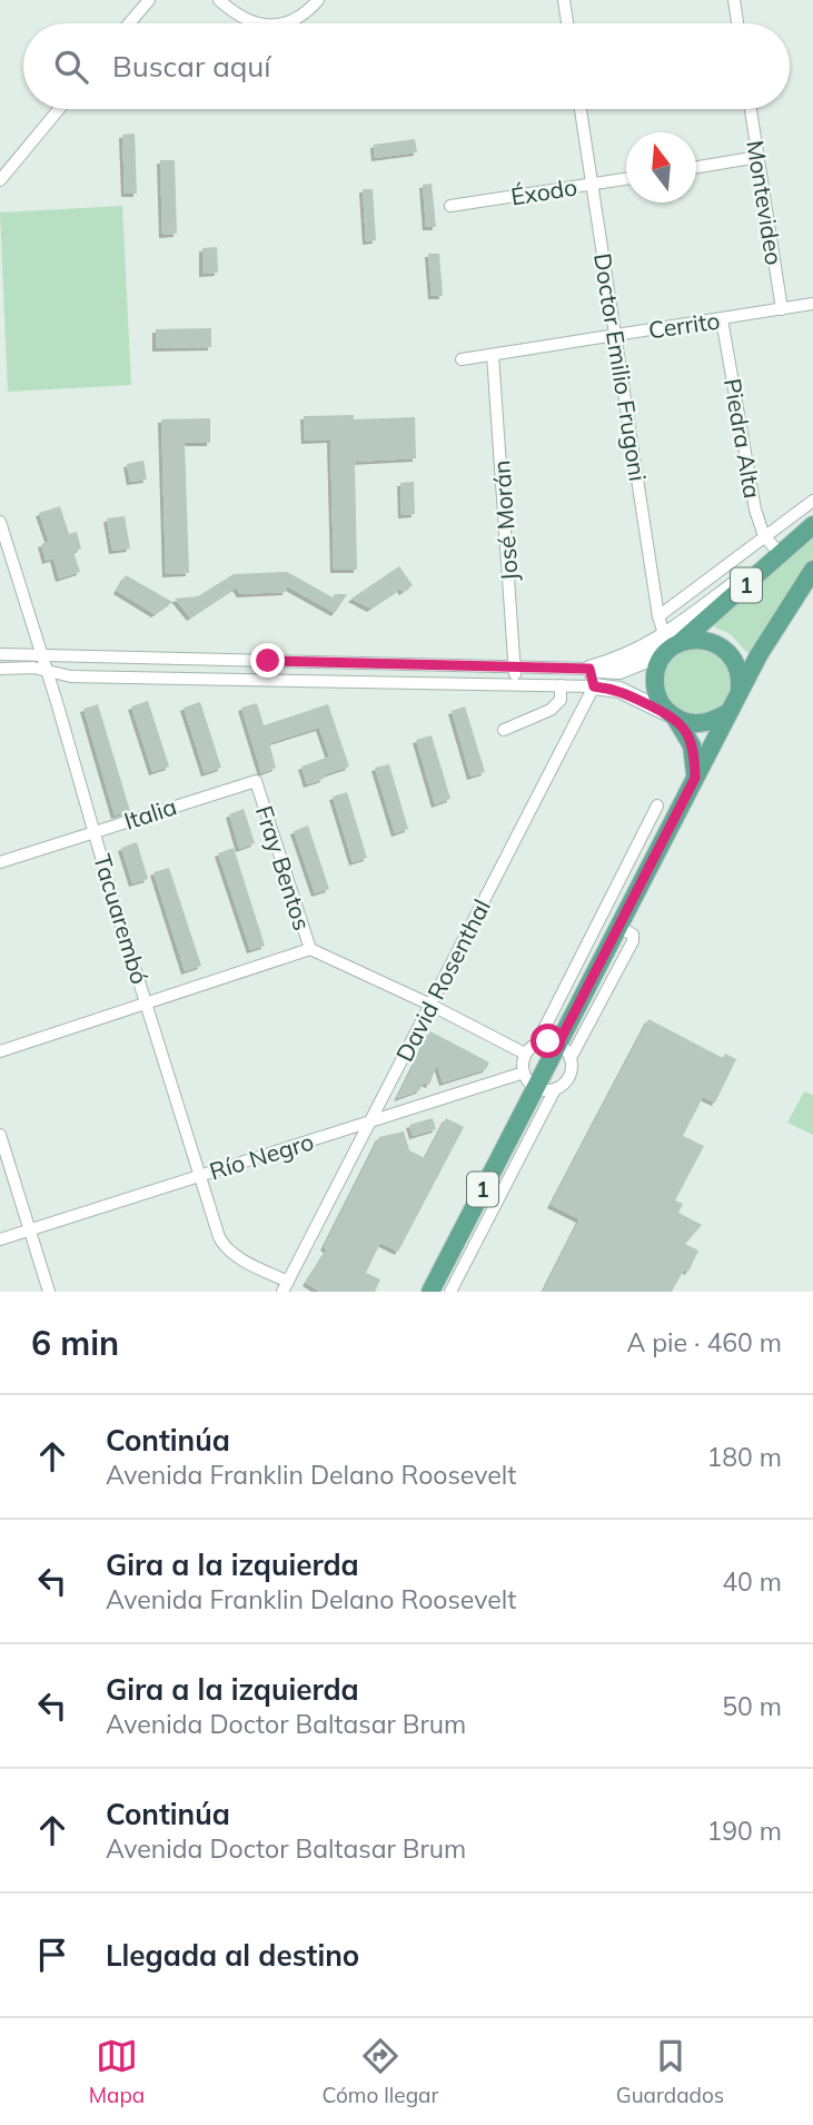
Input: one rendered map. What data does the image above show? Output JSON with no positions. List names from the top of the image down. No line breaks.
{"streets":{"main road":["1"],"street":["Éxodo","Montevideo","Cerrito","Doctor Emilio Frugoni","Piedra Alta","José Morán","Italia","Fray Bentos","Tacuarembó","David Rosenthal","Río Negro"]},"crossings":[["Éxodo","Doctor Emilio Frugoni"],["Montevideo","Cerrito"],["Cerrito","Doctor Emilio Frugoni"],["Cerrito","Piedra Alta"],["Cerrito","José Morán"],["Doctor Emilio Frugoni","1"],["1","Río Negro"],["Italia","Fray Bentos"],["Italia","Tacuarembó"],["Fray Bentos","David Rosenthal"],["Tacuarembó","David Rosenthal"],["Tacuarembó","Río Negro"],["David Rosenthal","Río Negro"]],"north":"top","page":{"search":"Buscar aquí","heading":["6 min","A pie · 460 m"],"list":[["Continúa","Avenida Franklin Delano Roosevelt","180 m"],["Gira a la izquierda","Avenida Franklin Delano Roosevelt","40 m"],["Gira a la izquierda","Avenida Doctor Baltasar Brum","50 m"],["Continúa","Avenida Doctor Baltasar Brum","190 m"],"Llegada al destino"],"nav":["Mapa","Cómo llegar","Guardados"]}}
